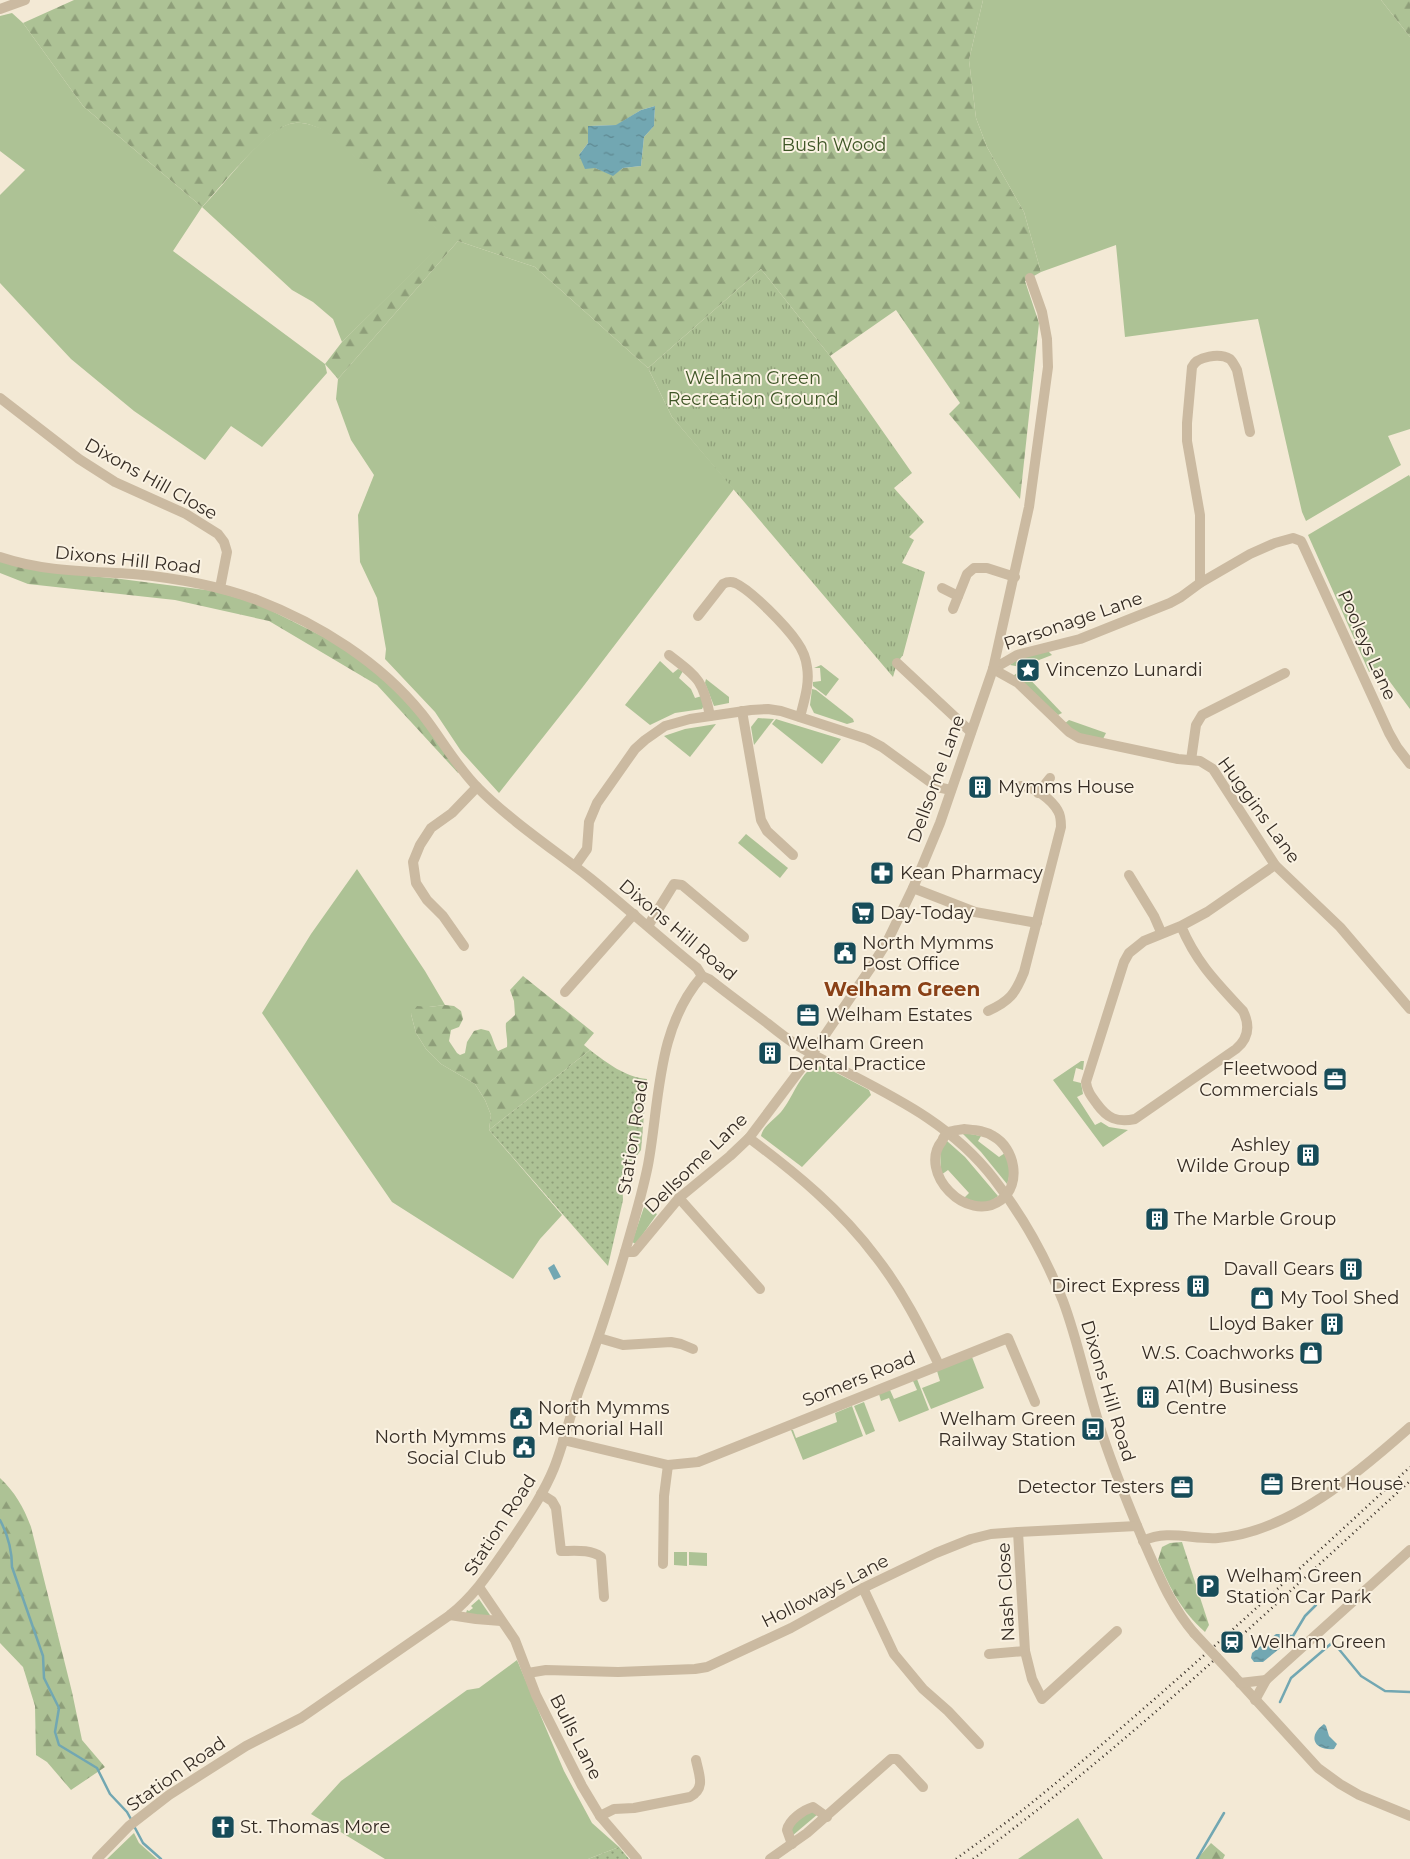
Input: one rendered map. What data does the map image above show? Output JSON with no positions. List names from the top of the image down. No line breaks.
{"streets":{"street":["Dixons Hill Close","Dixons Hill Road","Parsonage Lane","Pooleys Lane","Dellsome Lane","Huggins Lane","Station Road","Somers Road","Holloways Lane","Nash Close","Bulls Lane"]},"crossings":[["Dixons Hill Close","Dixons Hill Road"],["Dixons Hill Road","Dellsome Lane"],["Dixons Hill Road","Station Road"],["Dixons Hill Road","Holloways Lane"],["Parsonage Lane","Pooleys Lane"],["Parsonage Lane","Dellsome Lane"],["Parsonage Lane","Huggins Lane"],["Dellsome Lane","Huggins Lane"],["Dellsome Lane","Station Road"],["Dellsome Lane","Somers Road"],["Station Road","Somers Road"],["Station Road","Bulls Lane"],["Holloways Lane","Nash Close"],["Holloways Lane","Bulls Lane"]],"districts":["Welham Green"],"parks":["Bush Wood","Welham Green Recreation Ground"],"places":{"place":["Vincenzo Lunardi"],"building":["Mymms House","Welham Green Dental Practice","Ashley Wilde Group","The Marble Group","Davall Gears","Direct Express","Lloyd Baker","A1(M) Business Centre"],"pharmacy":["Kean Pharmacy"],"supermarket":["Day-Today"],"public building":["North Mymms Post Office","North Mymms Memorial Hall","North Mymms Social Club"],"office":["Welham Estates","Fleetwood Commercials","Brent House","Detector Testers"],"shop":["My Tool Shed","W.S. Coachworks"],"bus stop":["Welham Green Railway Station"],"parking":["Welham Green Station Car Park"],"station":["Welham Green"],"church":["St. Thomas More"]}}
